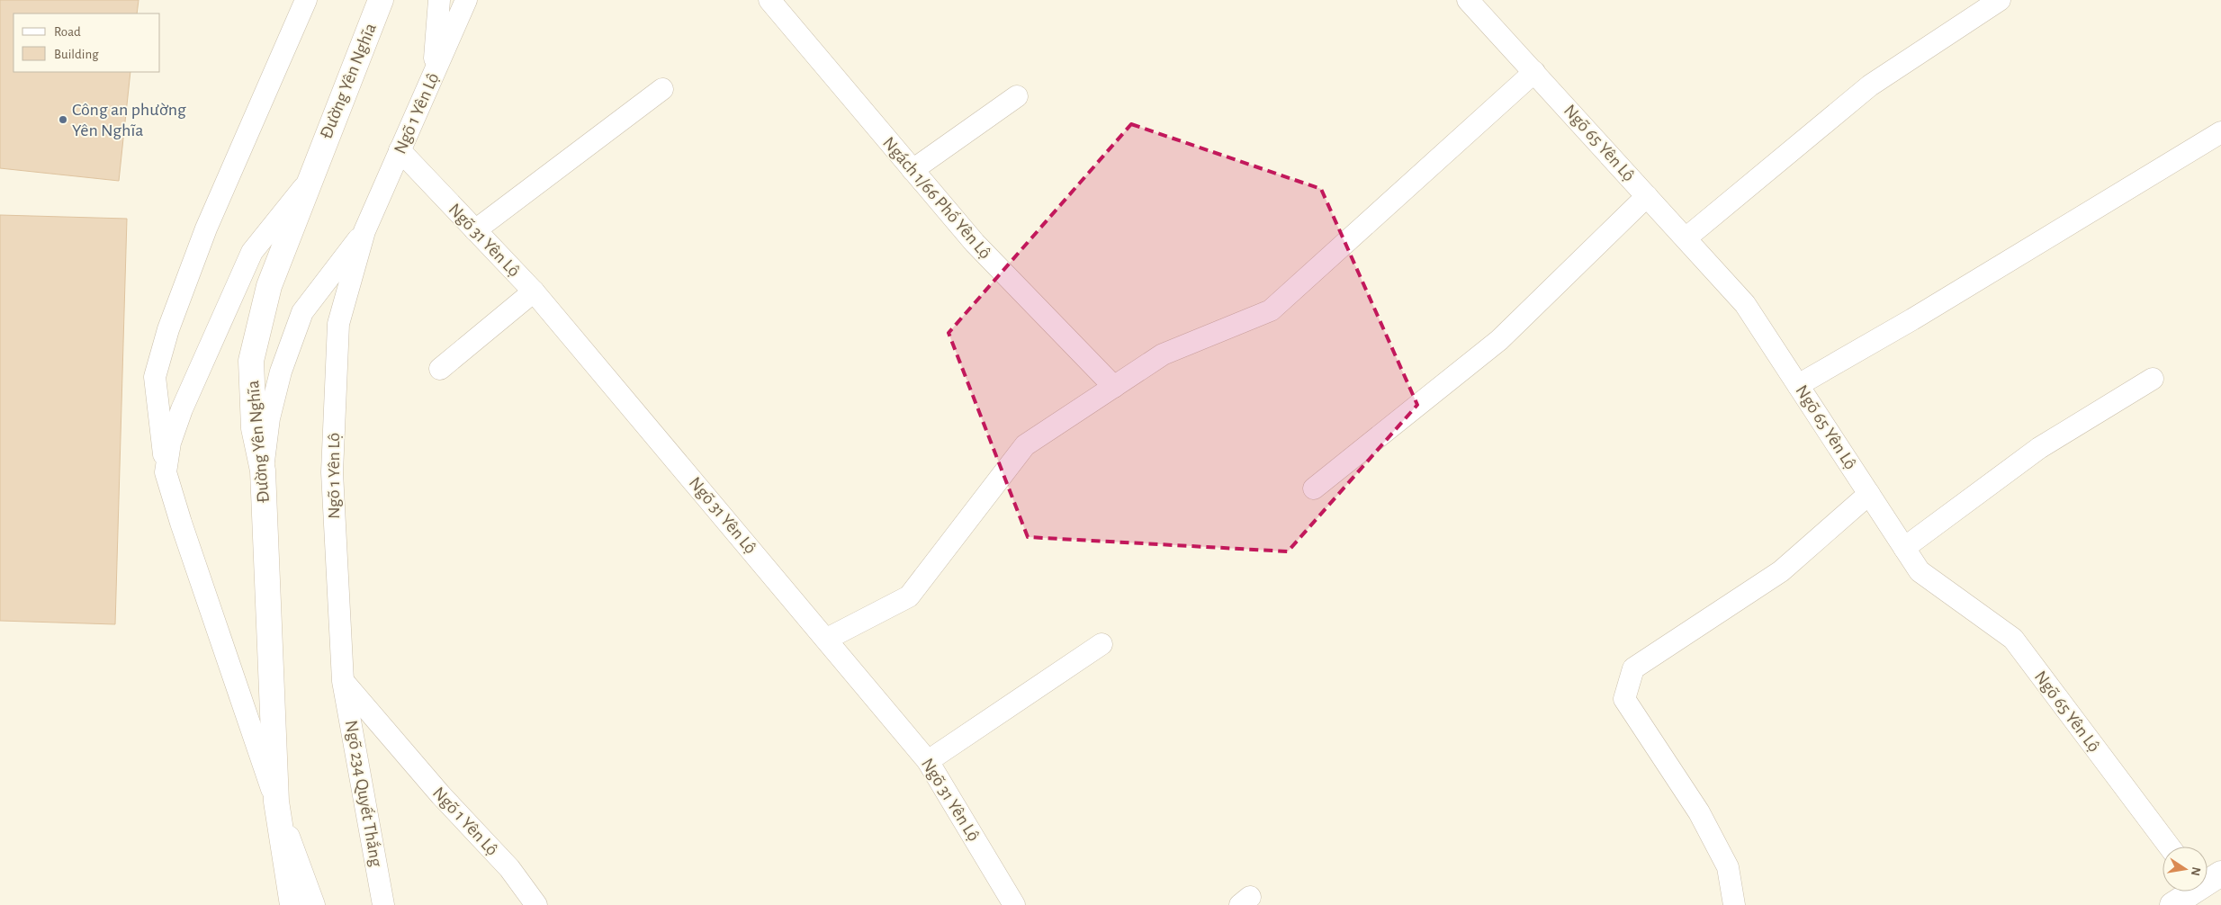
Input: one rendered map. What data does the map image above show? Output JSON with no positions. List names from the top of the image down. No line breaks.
{"streets":{"main road":["Đường Yên Nghĩa"],"lane":["Ngõ 1 Yên Lộ","Ngõ 65 Yên Lộ","Ngách 1/66 Phố Yên Lộ","Ngõ 31 Yên Lộ","Ngõ 234 Quyết Thắng"]},"crossings":[["Ngõ 1 Yên Lộ","Ngõ 31 Yên Lộ"],["Ngõ 1 Yên Lộ","Ngõ 234 Quyết Thắng"]],"places":["Công an phường Yên Nghĩa"],"legend":["Road","Building"],"north":"right"}
